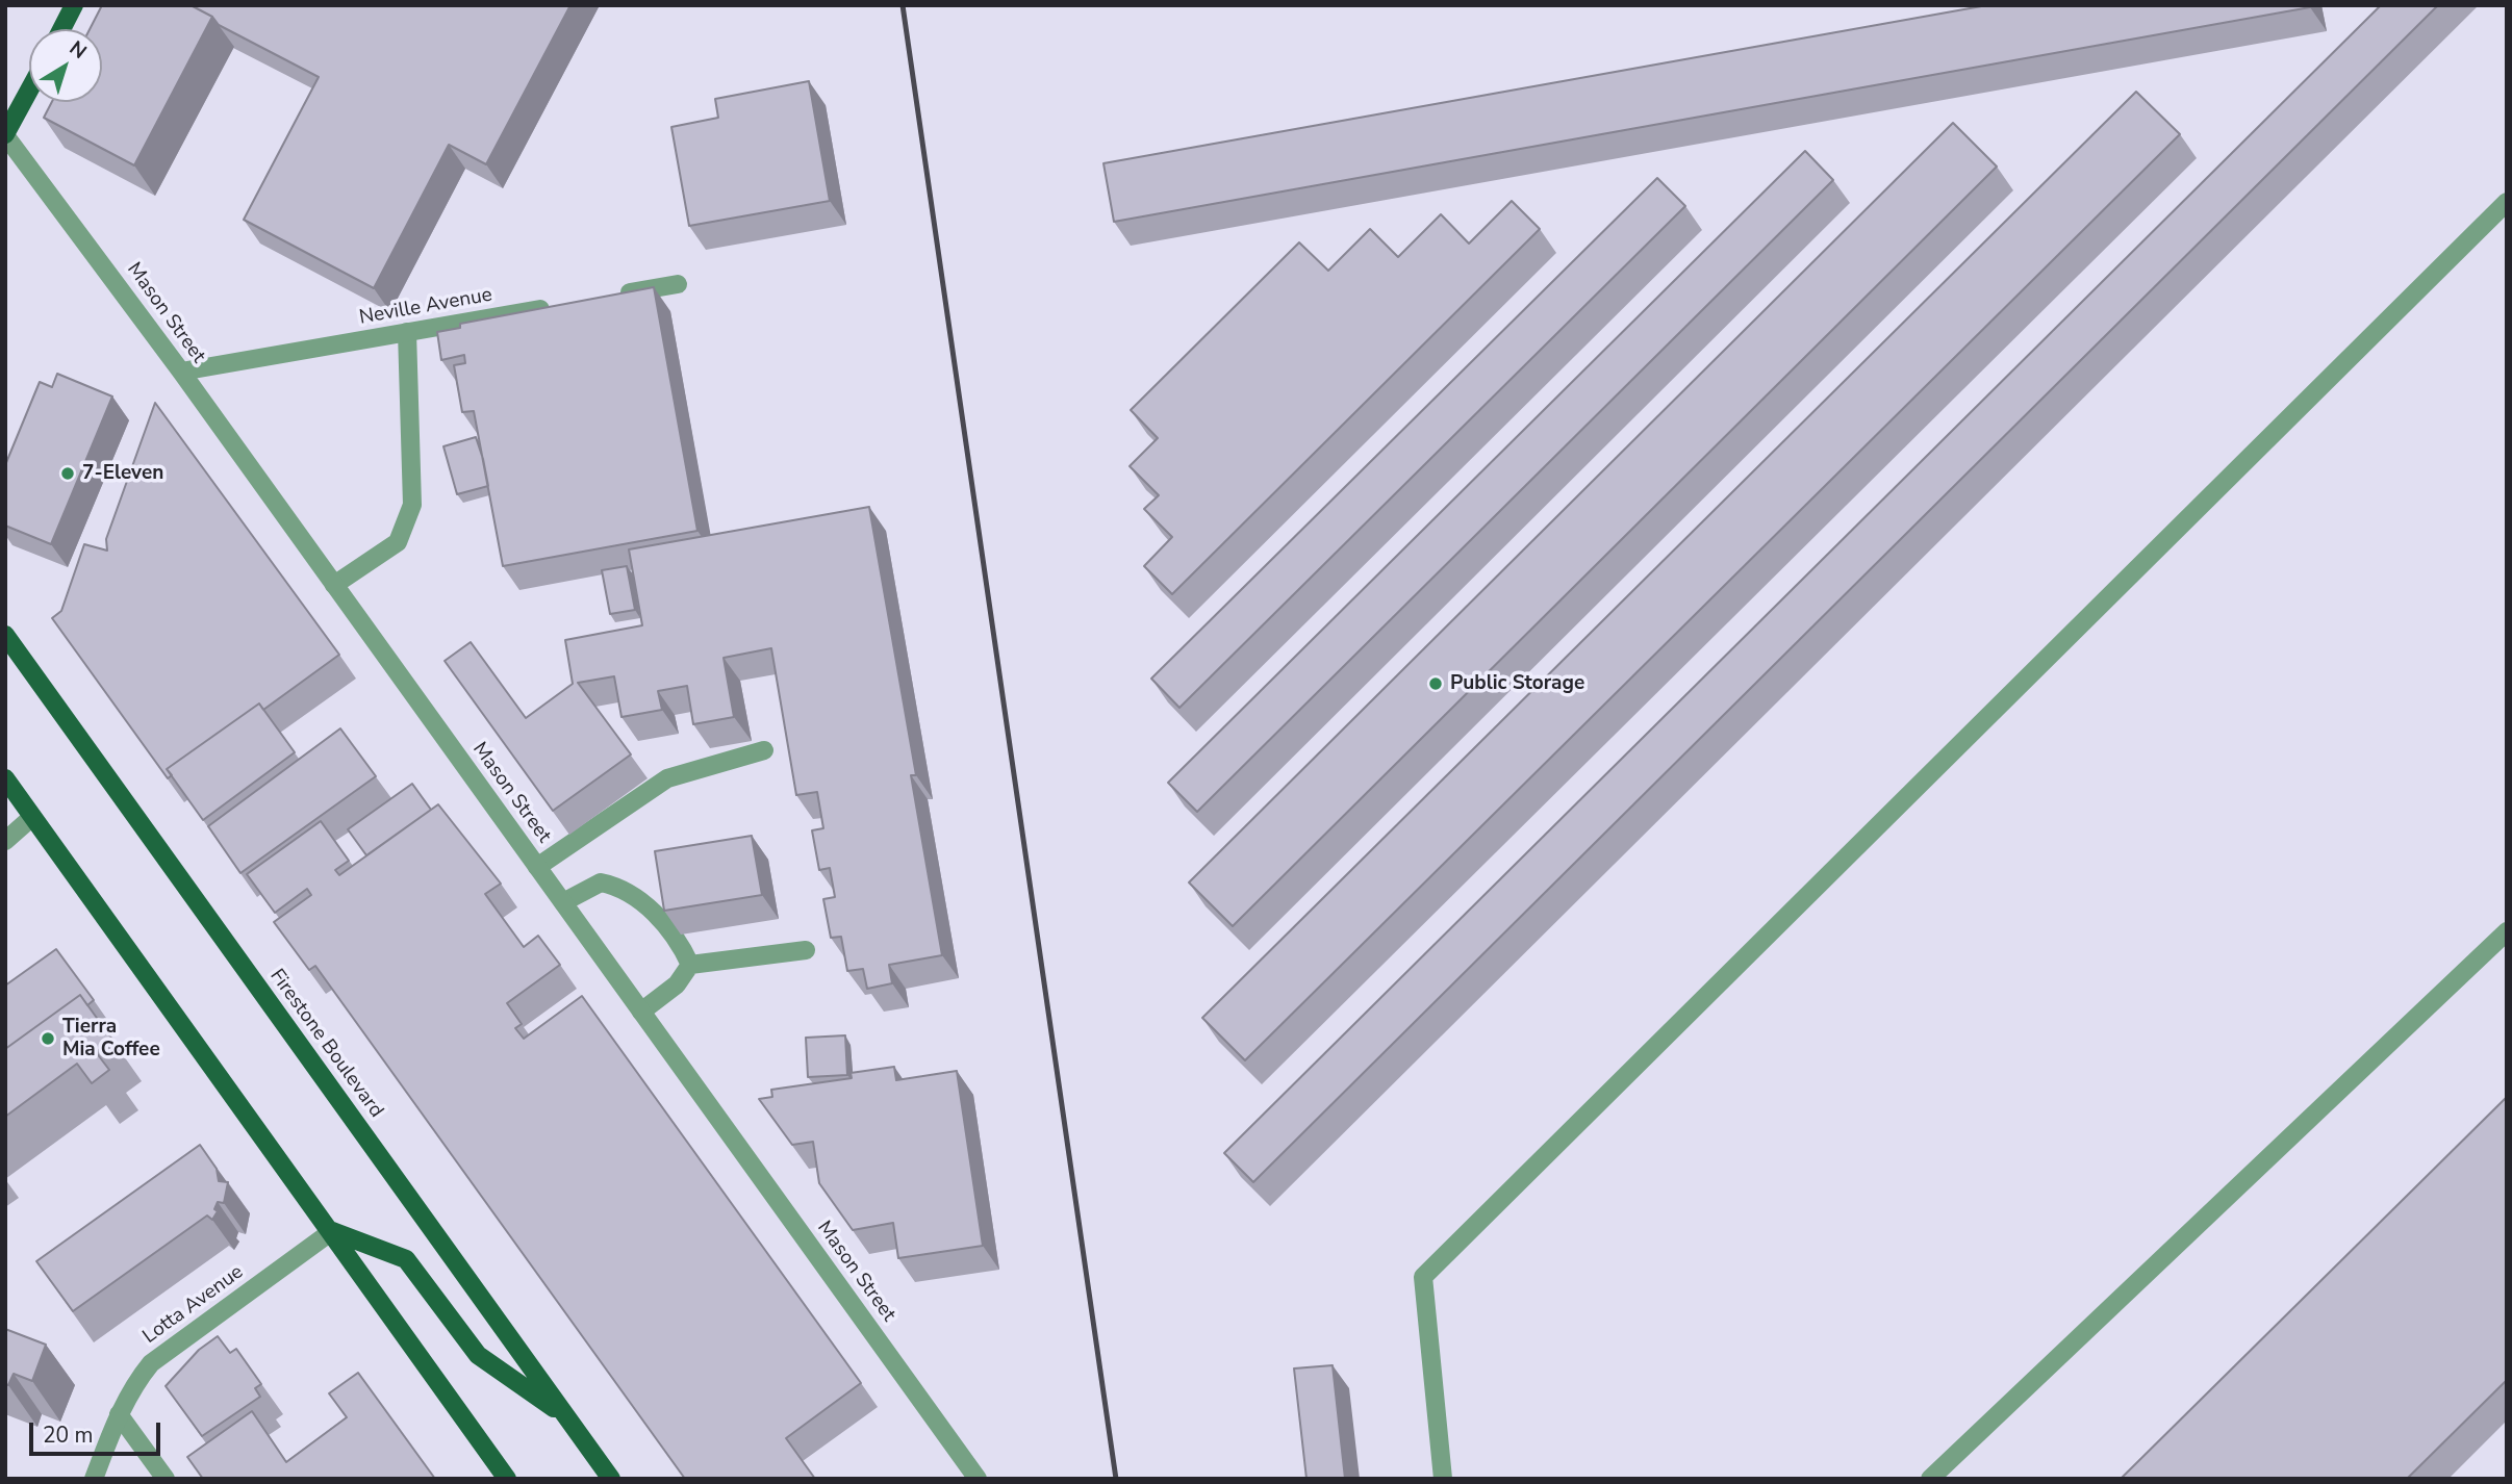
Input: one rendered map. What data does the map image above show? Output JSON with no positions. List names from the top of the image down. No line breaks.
{"streets":{"main road":["Firestone Boulevard"],"street":["Neville Avenue","Mason Street","Lotta Avenue"]},"crossings":[["Neville Avenue","Mason Street"]],"places":["7-Eleven","Public Storage","Tierra Mia Coffee"],"scale_bar":"20 m","north":"top right"}
